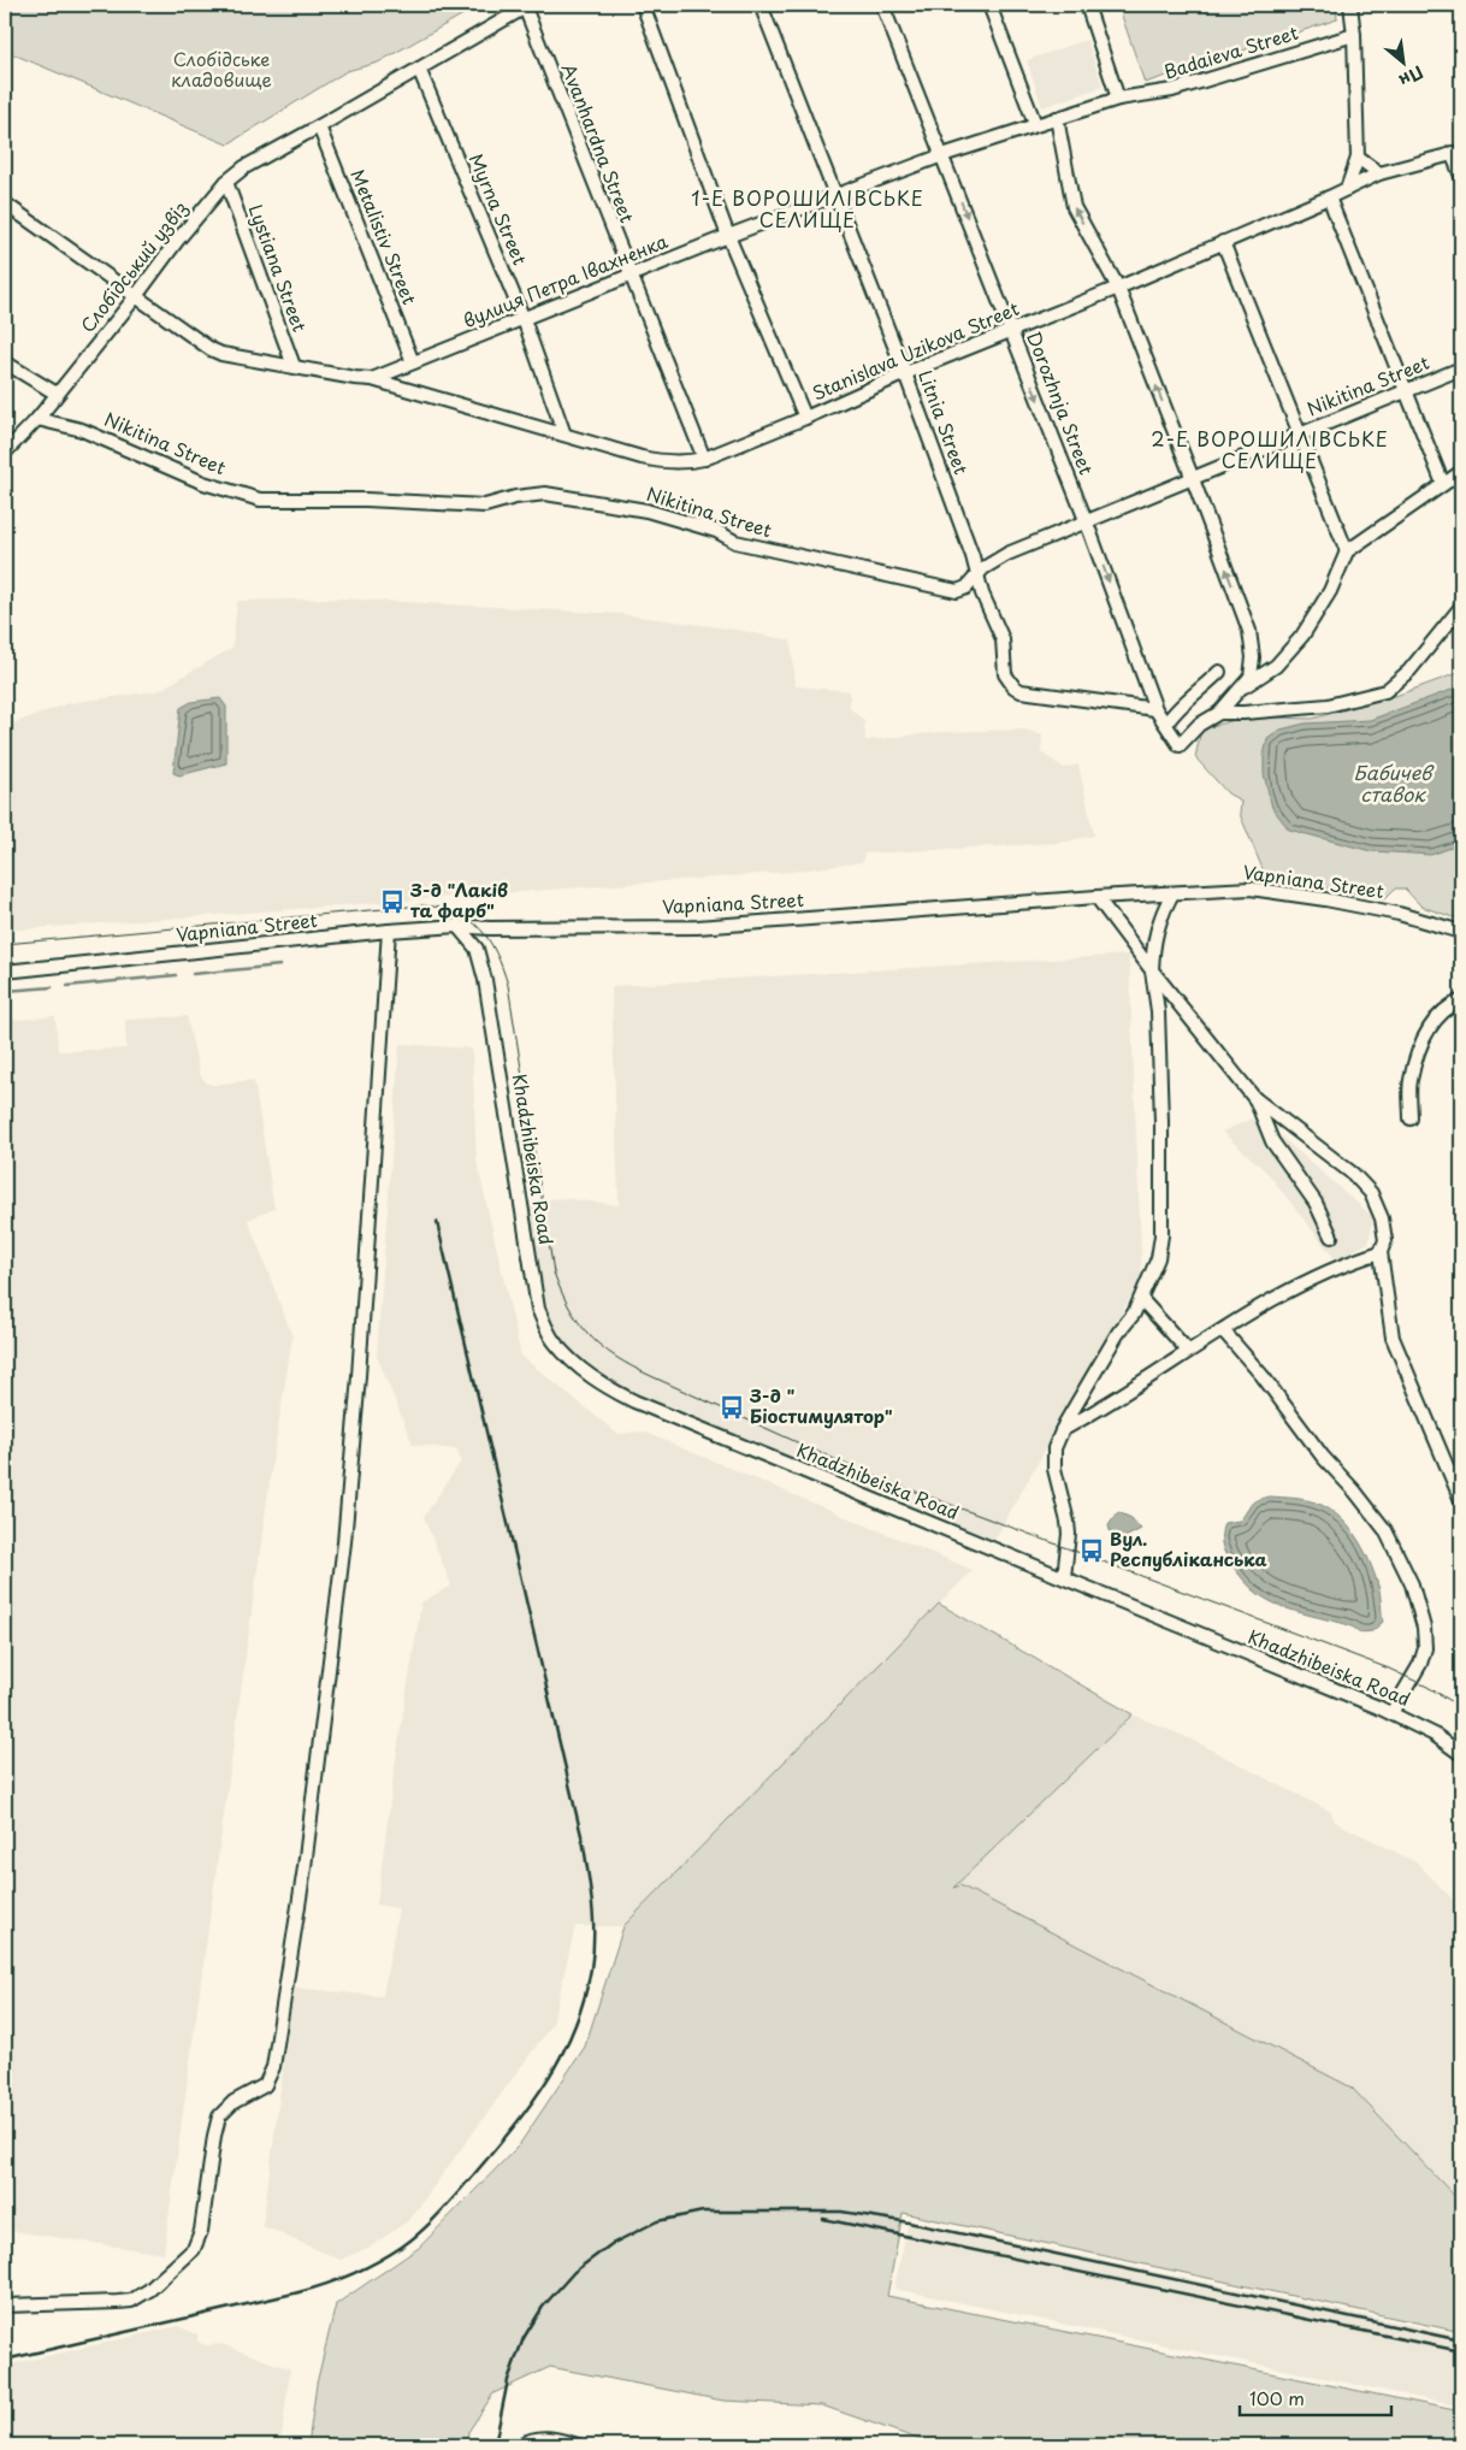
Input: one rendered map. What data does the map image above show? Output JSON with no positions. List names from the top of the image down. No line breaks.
{"streets":{"street":["Badaieva Street","Avanhardna Street","Myrna Street","Metalistiv Street","Слобідський узвіз","Lystiana Street","вулиця Петра Івахненка","Stanislava Uzikova Street","Nikitina Street","Dorozhnja Street","Litnia Street","Vapniana Street","Khadzhibeiska Road"]},"crossings":[["Badaieva Street","вулиця Петра Івахненка"],["Avanhardna Street","Слобідський узвіз"],["Avanhardna Street","вулиця Петра Івахненка"],["Avanhardna Street","Stanislava Uzikova Street"],["Myrna Street","Слобідський узвіз"],["Myrna Street","вулиця Петра Івахненка"],["Myrna Street","Stanislava Uzikova Street"],["Metalistiv Street","Слобідський узвіз"],["Metalistiv Street","вулиця Петра Івахненка"],["Слобідський узвіз","Lystiana Street"],["Слобідський узвіз","вулиця Петра Івахненка"],["Lystiana Street","вулиця Петра Івахненка"],["вулиця Петра Івахненка","Stanislava Uzikova Street"],["вулиця Петра Івахненка","Dorozhnja Street"],["вулиця Петра Івахненка","Litnia Street"],["Stanislava Uzikova Street","Dorozhnja Street"],["Stanislava Uzikova Street","Litnia Street"],["Nikitina Street","Dorozhnja Street"],["Nikitina Street","Litnia Street"],["Dorozhnja Street","Litnia Street"],["Vapniana Street","Khadzhibeiska Road"]],"one_way":["Dorozhnja Street"],"districts":["1-Е ВОРОШИЛІВСЬКЕ СЕЛИЩЕ","2-Е ВОРОШИЛІВСЬКЕ СЕЛИЩЕ"],"water":["Бабичев ставок"],"parks":["Слобідське кладовище"],"places":{"bus stop":["З-д \"Лаків та фарб\"","З-д \" Біостимулятор\"","Вул. Республіканська"]},"scale_bar":"100 m","north":"bottom right"}
